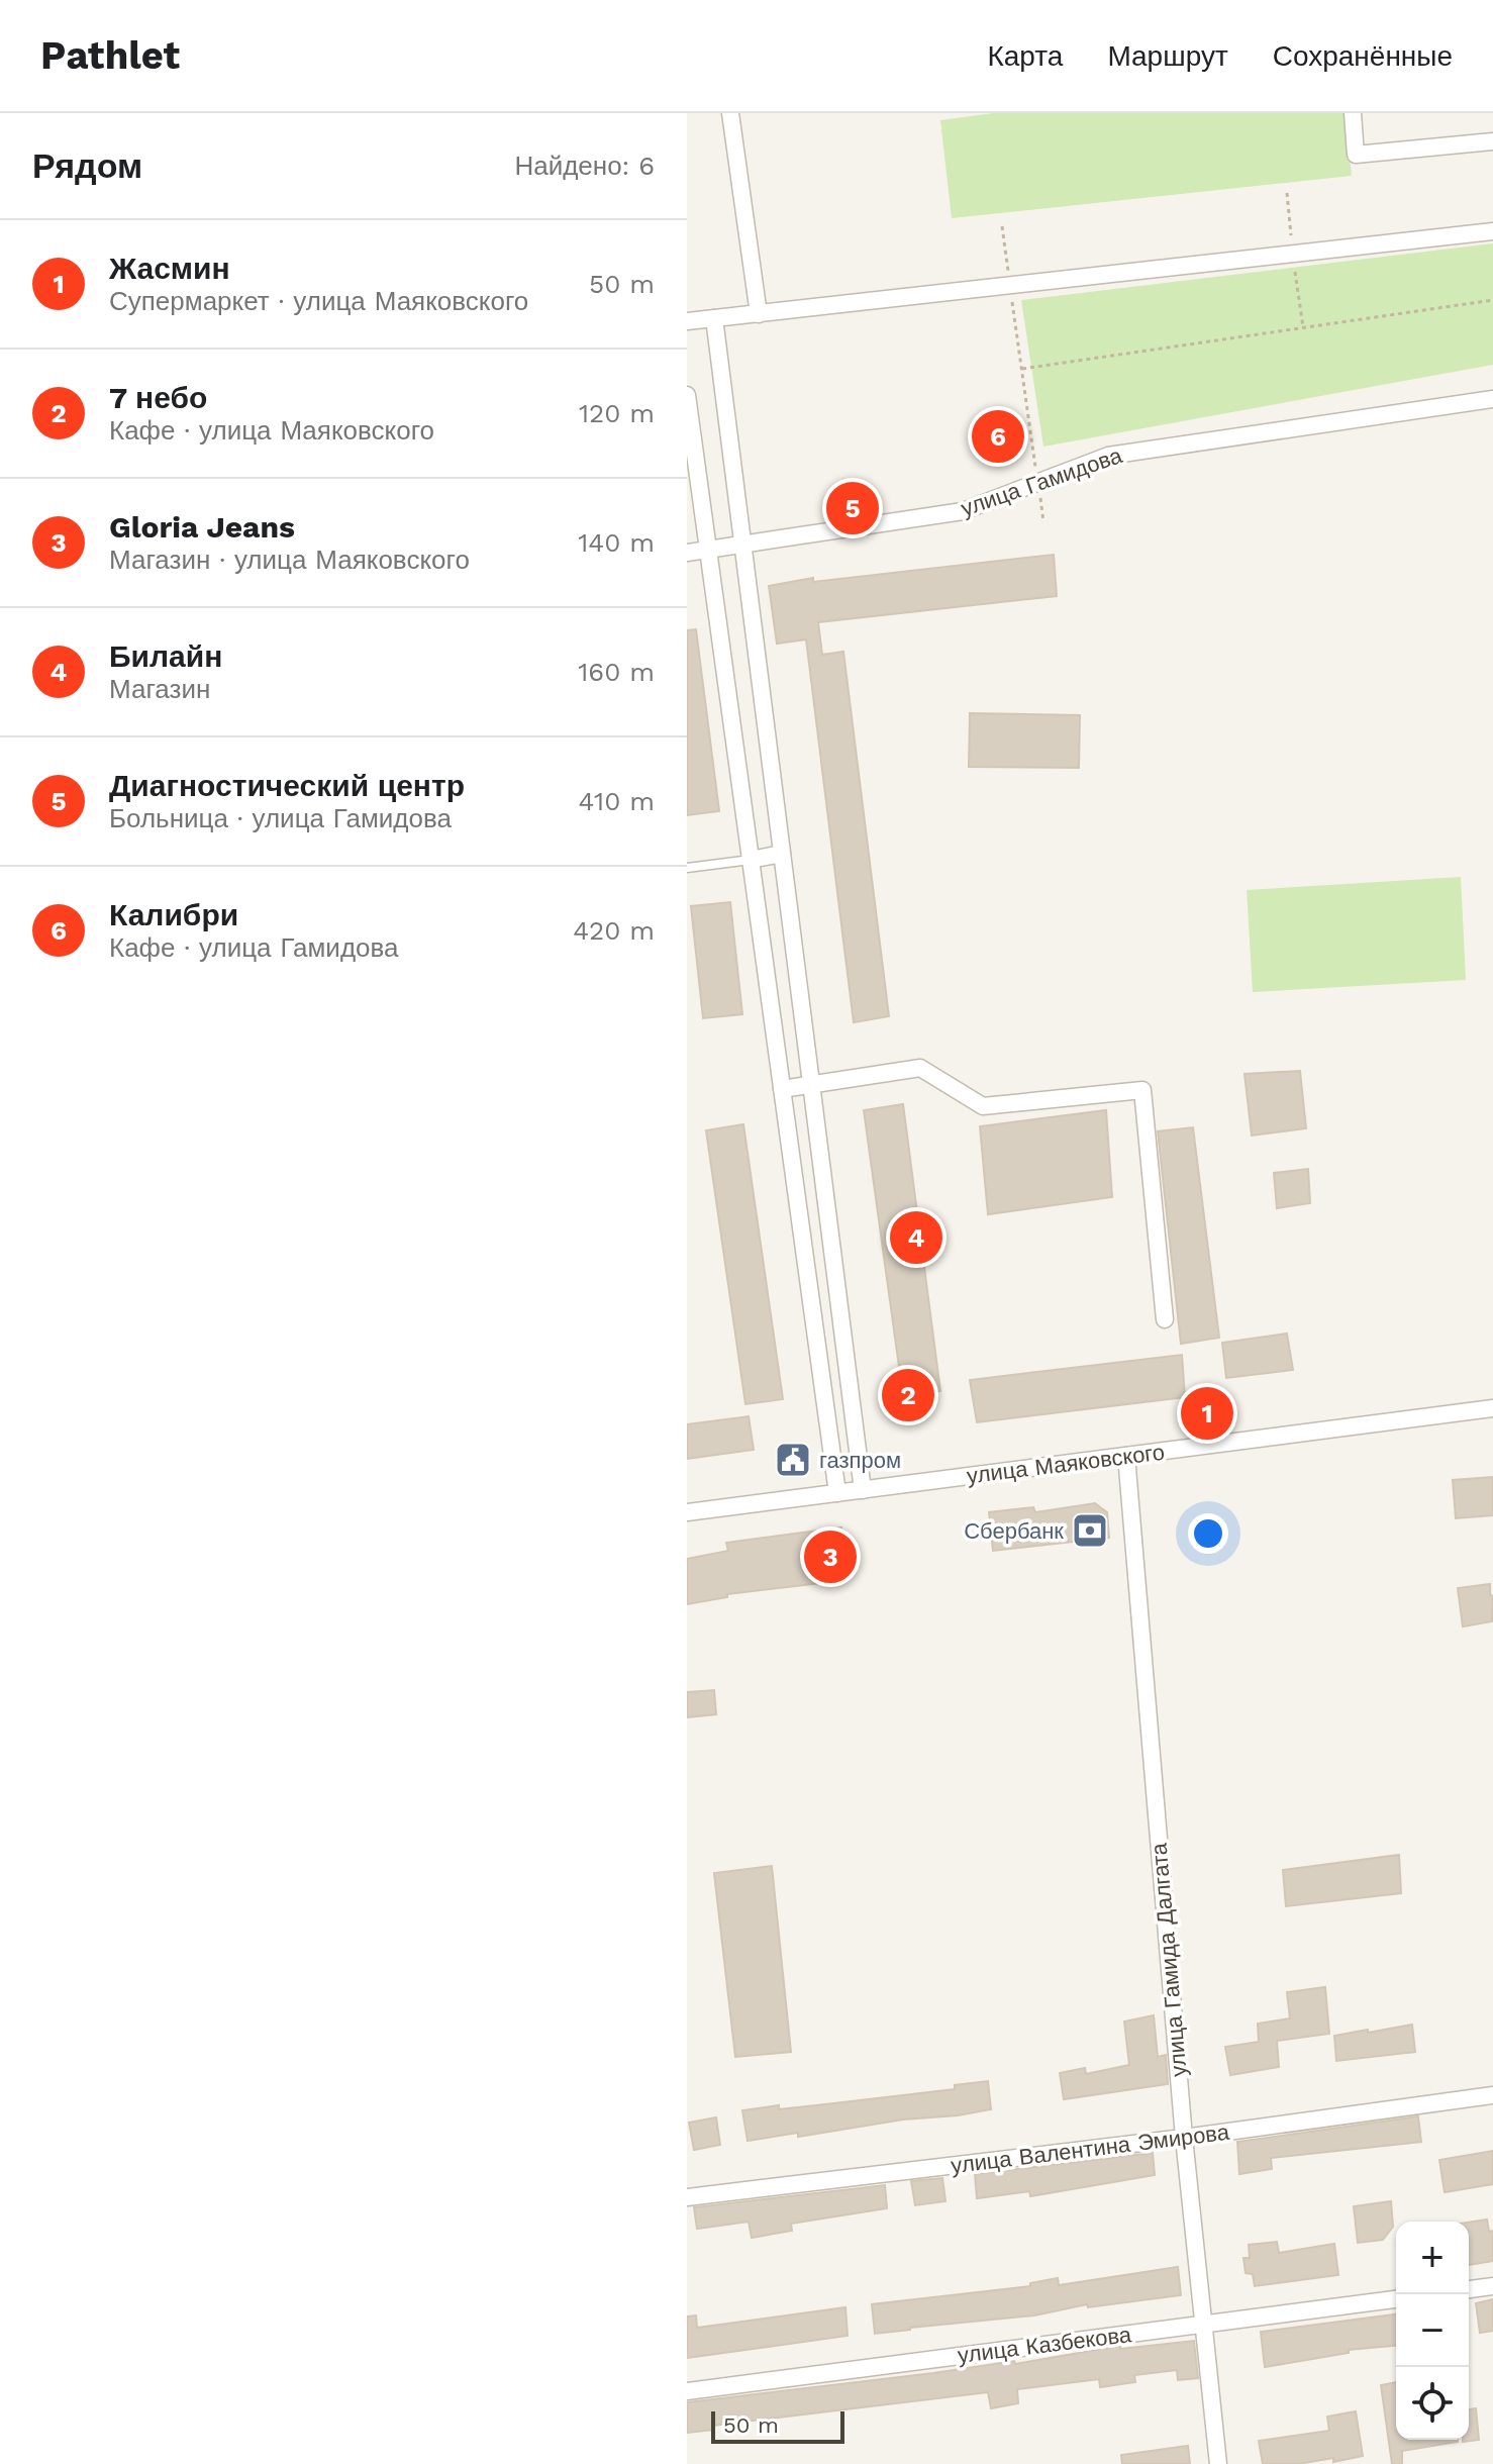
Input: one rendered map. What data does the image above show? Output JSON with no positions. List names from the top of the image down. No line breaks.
{"streets":{"street":["улица Гамидова","улица Маяковского","улица Гамида Далгата","улица Валентина Эмирова","улица Казбекова"]},"crossings":[["улица Маяковского","улица Гамида Далгата"],["улица Гамида Далгата","улица Валентина Эмирова"],["улица Гамида Далгата","улица Казбекова"]],"places":{"public building":["газпром"],"bank":["Сбербанк"]},"scale_bar":"50 m","page":{"header":"Pathlet","nav":["Карта","Маршрут","Сохранённые"],"heading":["Рядом","Найдено: 6"],"list":[{"mark":"1","name":"Жасмин","note":"Супермаркет · улица Маяковского","value":"50 m"},{"mark":"2","name":"7 небо","note":"Кафе · улица Маяковского","value":"120 m"},{"mark":"3","name":"Gloria Jeans","note":"Магазин · улица Маяковского","value":"140 m"},{"mark":"4","name":"Билайн","note":"Магазин","value":"160 m"},{"mark":"5","name":"Диагностический центр","note":"Больница · улица Гамидова","value":"410 m"},{"mark":"6","name":"Калибри","note":"Кафе · улица Гамидова","value":"420 m"}],"pins":["6","5","4","2","1","3"],"map_buttons":["+","−"],"scale":"50 m"}}
